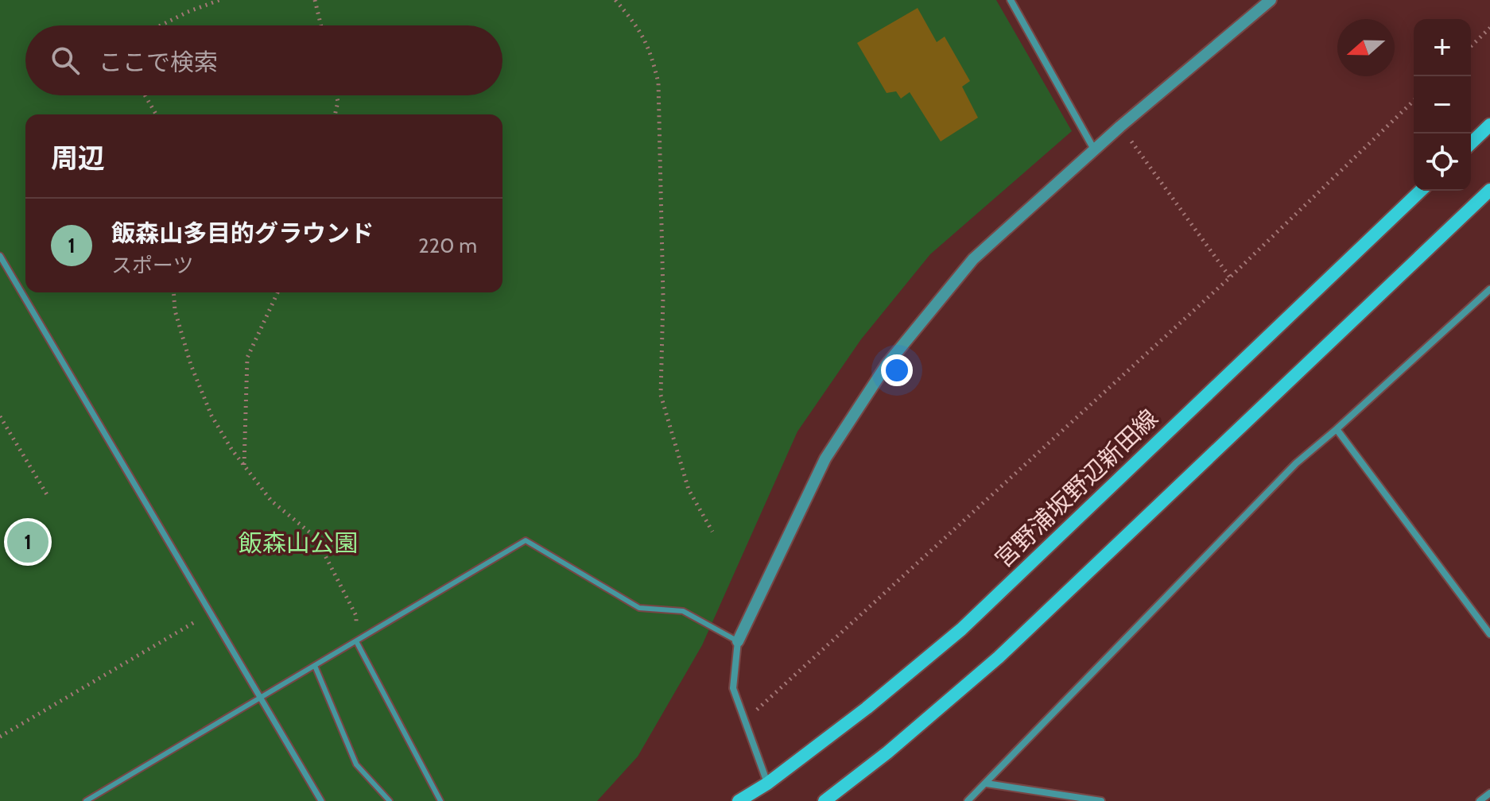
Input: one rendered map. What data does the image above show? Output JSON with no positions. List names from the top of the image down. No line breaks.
{"streets":{"main road":["宮野浦坂野辺新田線"]},"parks":["飯森山公園"],"north":"left","page":{"map_buttons":["+","−"],"search":"ここで検索","heading":"周辺","list":[{"mark":"1","name":"飯森山多目的グラウンド","note":"スポーツ","value":"220 m"}],"pins":"1"}}
